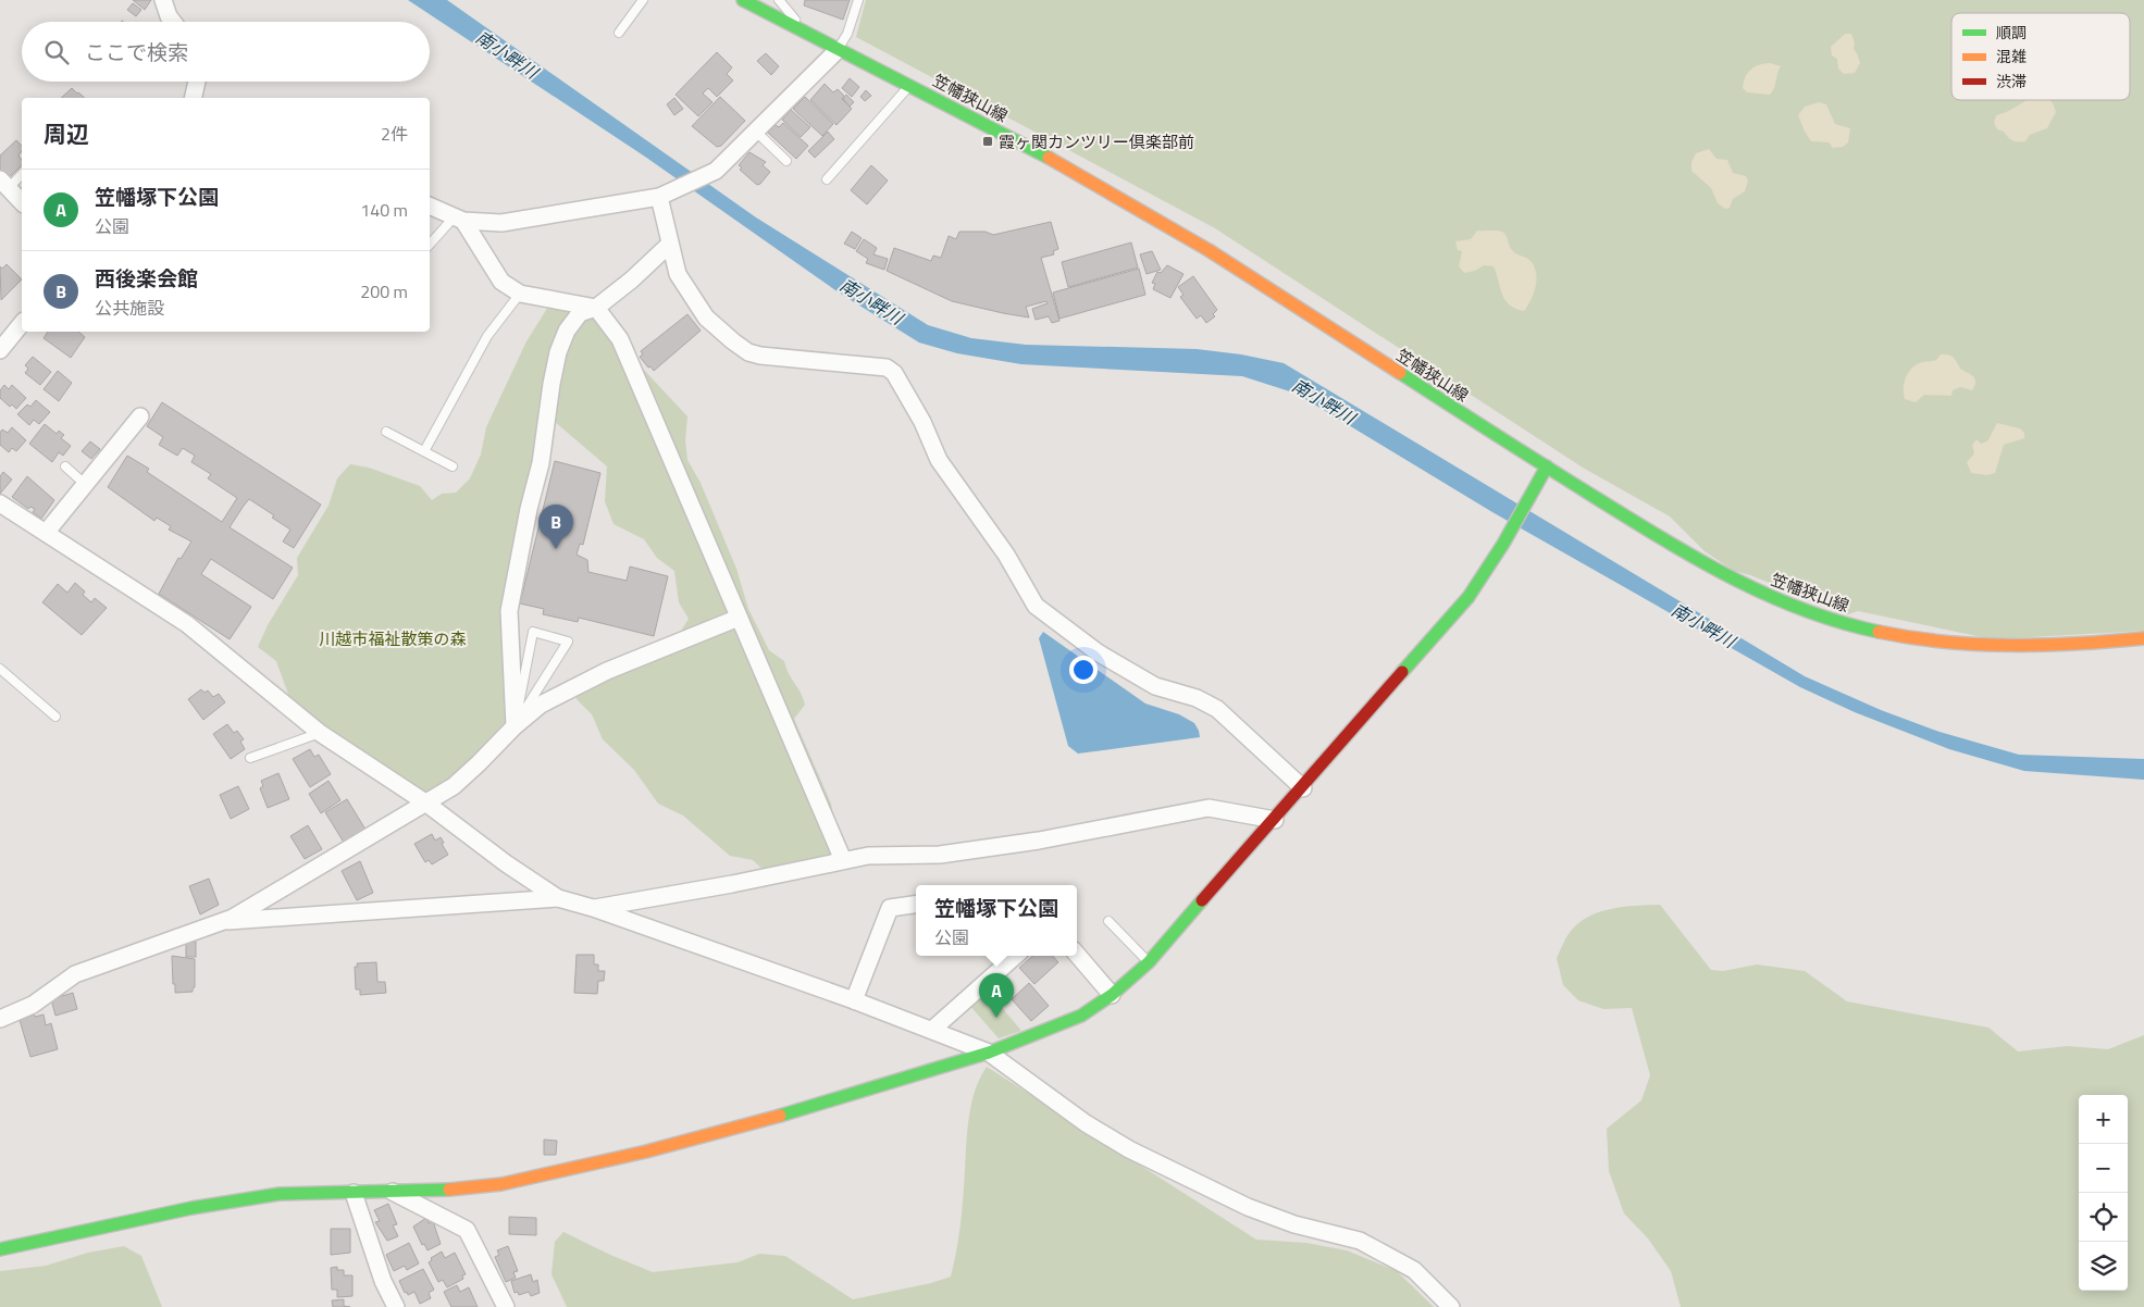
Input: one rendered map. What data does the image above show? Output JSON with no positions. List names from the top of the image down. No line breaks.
{"streets":{"street":["笠幡狭山線"]},"water":["南小畔川"],"parks":["川越市福祉散策の森"],"places":{"transit":["霞ヶ関カンツリー倶楽部前"]},"legend":["順調","混雑","渋滞"],"page":{"search":"ここで検索","heading":["周辺","2件"],"list":[{"mark":"A","name":"笠幡塚下公園","note":"公園","value":"140 m"},{"mark":"B","name":"西後楽会館","note":"公共施設","value":"200 m"}],"pins":["B","A"],"popup":["笠幡塚下公園","公園"],"map_buttons":["+","−"]}}
